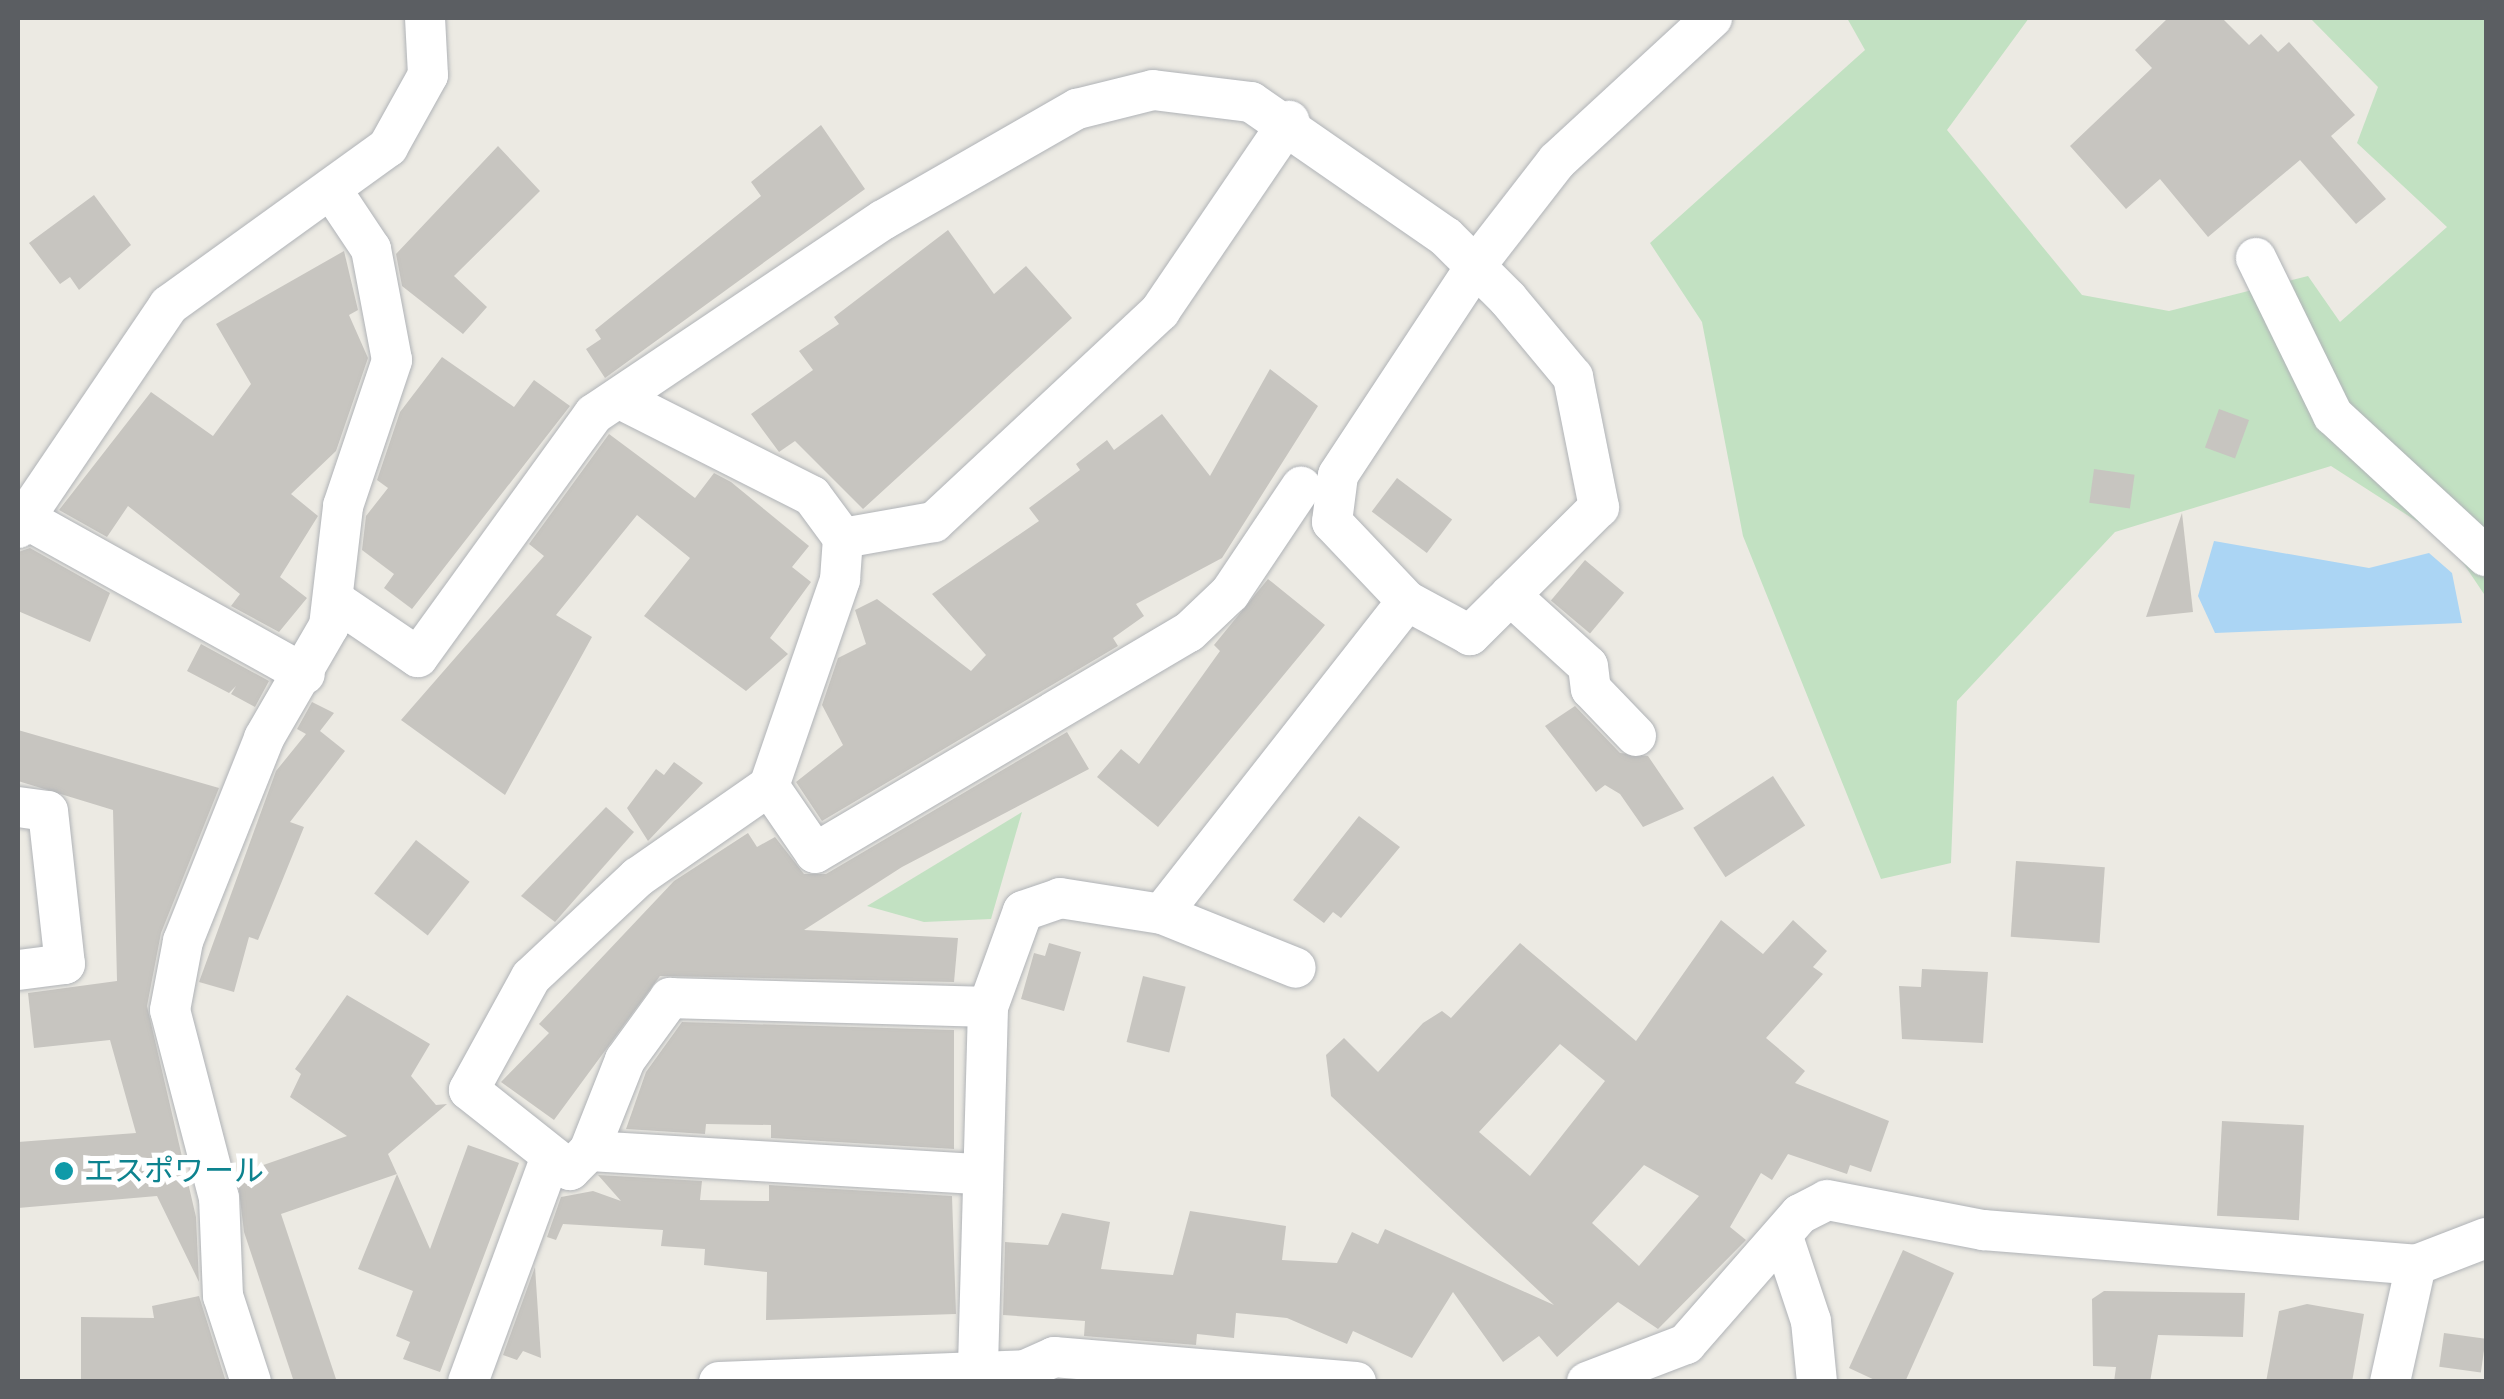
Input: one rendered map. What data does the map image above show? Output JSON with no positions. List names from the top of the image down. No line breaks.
{"places":["エスポワール"]}
